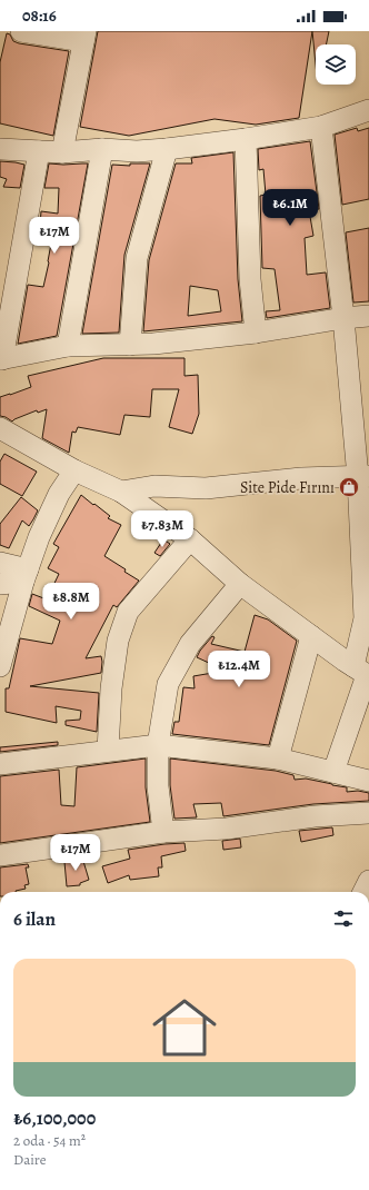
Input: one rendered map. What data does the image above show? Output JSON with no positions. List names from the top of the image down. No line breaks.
{"places":{"shop":["Site Pide Fırını"]},"page":{"status":"08:16","price":["₺6.1M","₺17M","₺7.83M","₺8.8M","₺12.4M","₺17M"],"heading":"6 ilan","list":[{"name":"₺6,100,000","note":"2 oda · 54 m² · Daire"}]}}
